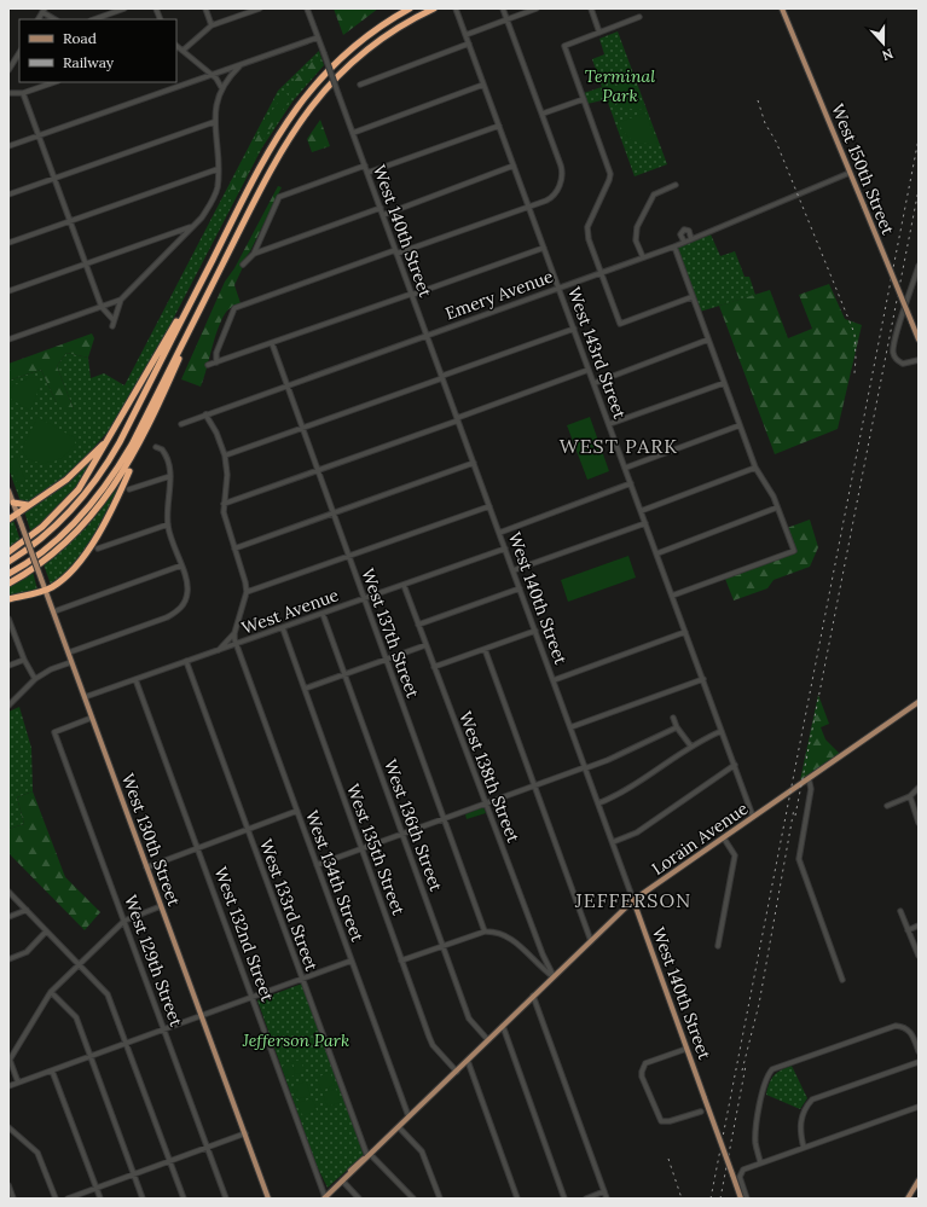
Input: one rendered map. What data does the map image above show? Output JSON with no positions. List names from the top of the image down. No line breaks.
{"streets":{"main road":["West 150th Street","West 140th Street","Lorain Avenue","West 130th Street"],"street":["Emery Avenue","West 143rd Street","West Avenue","West 137th Street","West 138th Street","West 136th Street","West 135th Street","West 134th Street","West 133rd Street","West 132nd Street","West 129th Street"]},"crossings":[["West 150th Street","Emery Avenue"],["West 140th Street","Emery Avenue"],["West 140th Street","West Avenue"],["West 140th Street","Lorain Avenue"],["Emery Avenue","West 143rd Street"],["Emery Avenue","West 137th Street"],["West 143rd Street","Lorain Avenue"],["West Avenue","West 137th Street"],["West Avenue","West 138th Street"],["West Avenue","West 136th Street"],["West Avenue","West 130th Street"],["West Avenue","West 135th Street"],["West Avenue","West 134th Street"],["West Avenue","West 133rd Street"],["West Avenue","West 132nd Street"],["West 138th Street","Lorain Avenue"],["West 136th Street","Lorain Avenue"],["Lorain Avenue","West 135th Street"],["Lorain Avenue","West 134th Street"],["Lorain Avenue","West 133rd Street"],["Lorain Avenue","West 132nd Street"],["West 130th Street","West 129th Street"]],"districts":["WEST PARK","JEFFERSON"],"parks":["Terminal Park","Jefferson Park"],"legend":["Road","Railway"],"north":"bottom"}
